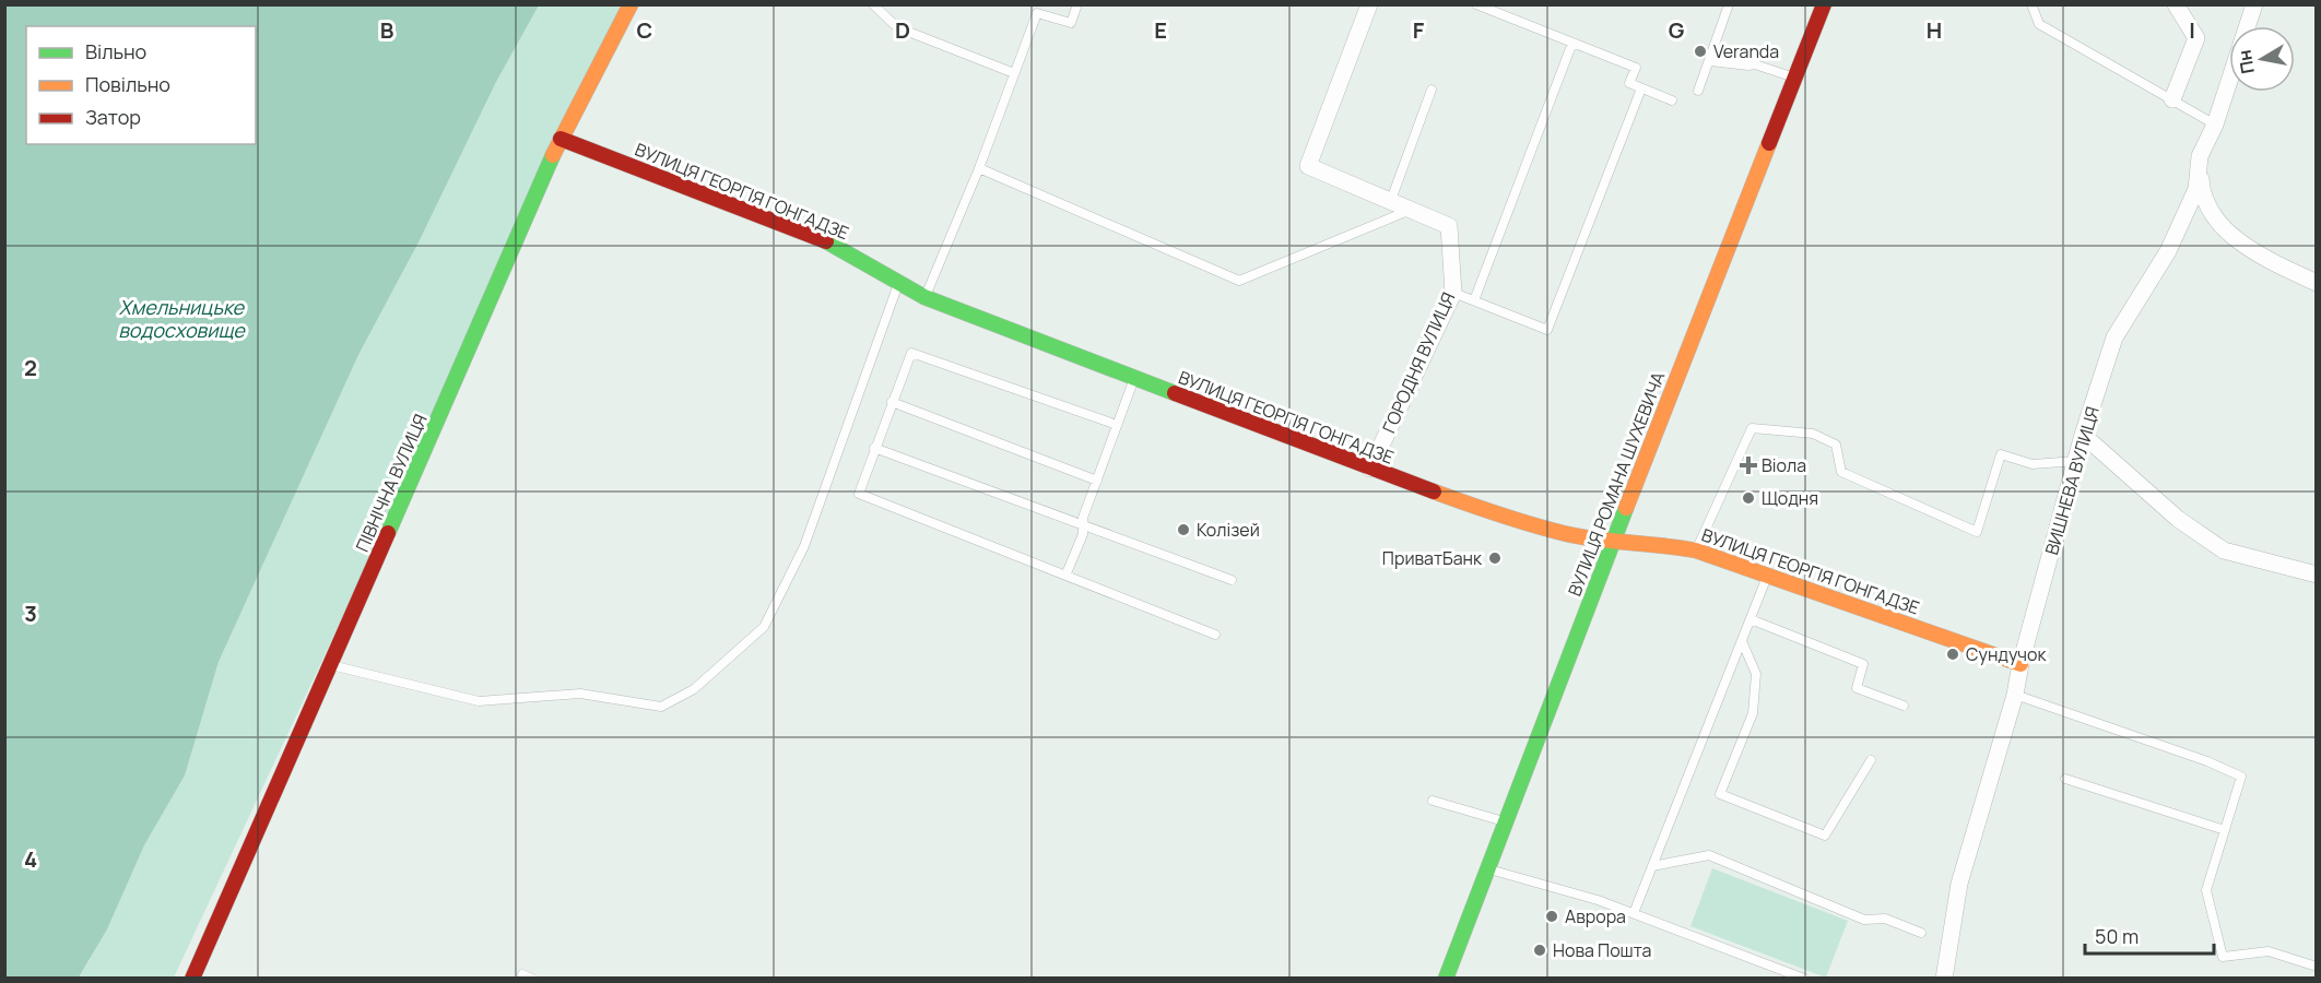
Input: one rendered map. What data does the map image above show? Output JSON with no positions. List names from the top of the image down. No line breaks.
{"streets":{"street":["ВУЛИЦЯ ГЕОРГІЯ ГОНГАДЗЕ","ГОРОДНЯ ВУЛИЦЯ","ВИШНЕВА ВУЛИЦЯ","ПІВНІЧНА ВУЛИЦЯ","ВУЛИЦЯ РОМАНА ШУХЕВИЧА"]},"crossings":[["ВУЛИЦЯ ГЕОРГІЯ ГОНГАДЗЕ","ГОРОДНЯ ВУЛИЦЯ"],["ВУЛИЦЯ ГЕОРГІЯ ГОНГАДЗЕ","ВИШНЕВА ВУЛИЦЯ"],["ВУЛИЦЯ ГЕОРГІЯ ГОНГАДЗЕ","ПІВНІЧНА ВУЛИЦЯ"],["ВУЛИЦЯ ГЕОРГІЯ ГОНГАДЗЕ","ВУЛИЦЯ РОМАНА ШУХЕВИЧА"]],"water":["Хмельницьке водосховище"],"places":{"other":["Veranda","Щодня","Колізей","ПриватБанк","Сундучок","Аврора","Нова Пошта"],"health":["Віола"]},"legend":["Вільно","Повільно","Затор"],"scale_bar":"50 m","north":"left","grid":{"columns":["B","C","D","E","F","G","H","I"],"rows":["2","3","4"]}}
